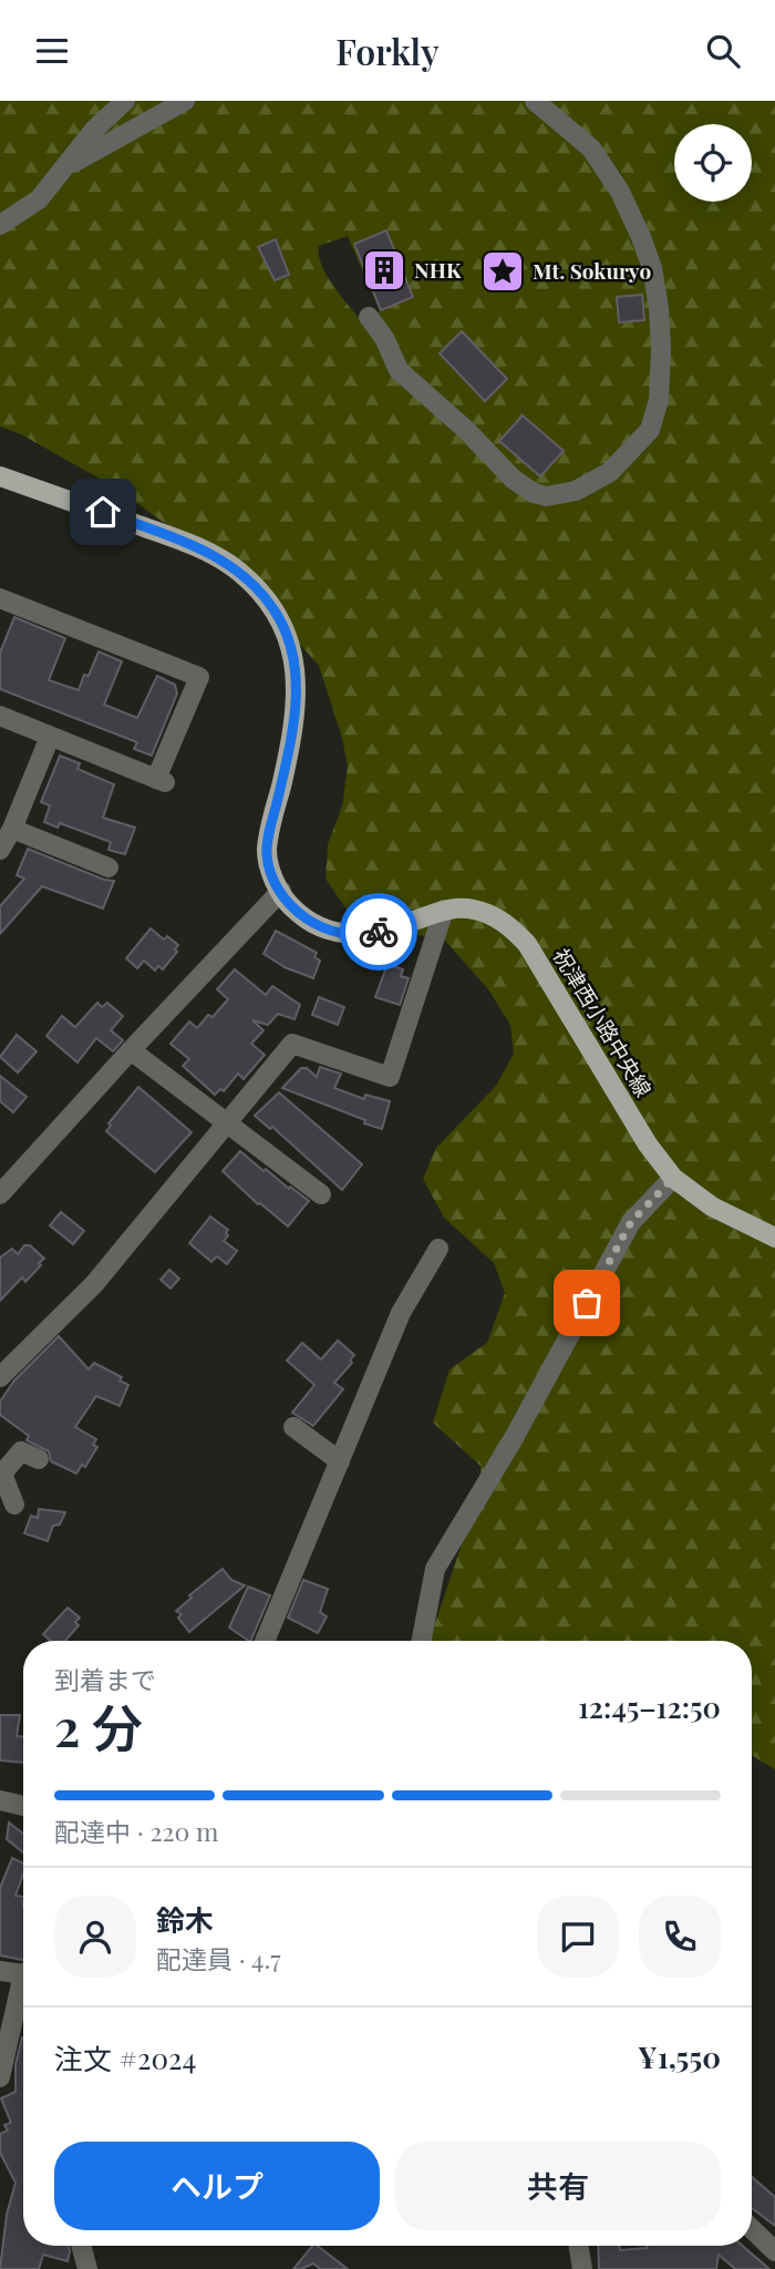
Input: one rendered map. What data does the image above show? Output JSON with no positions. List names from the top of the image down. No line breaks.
{"streets":{"main road":["祝津西小路中央線"]},"places":{"building":["NHK"],"place":["Mt. Sokuryo"]},"page":{"header":"Forkly","heading":["2 分","到着まで","12:45–12:50"],"panel":["鈴木","配達員 · 4.7","注文 #2024","¥1,550"],"bar":"配達中 · 220 m","buttons":["ヘルプ","共有"]}}
